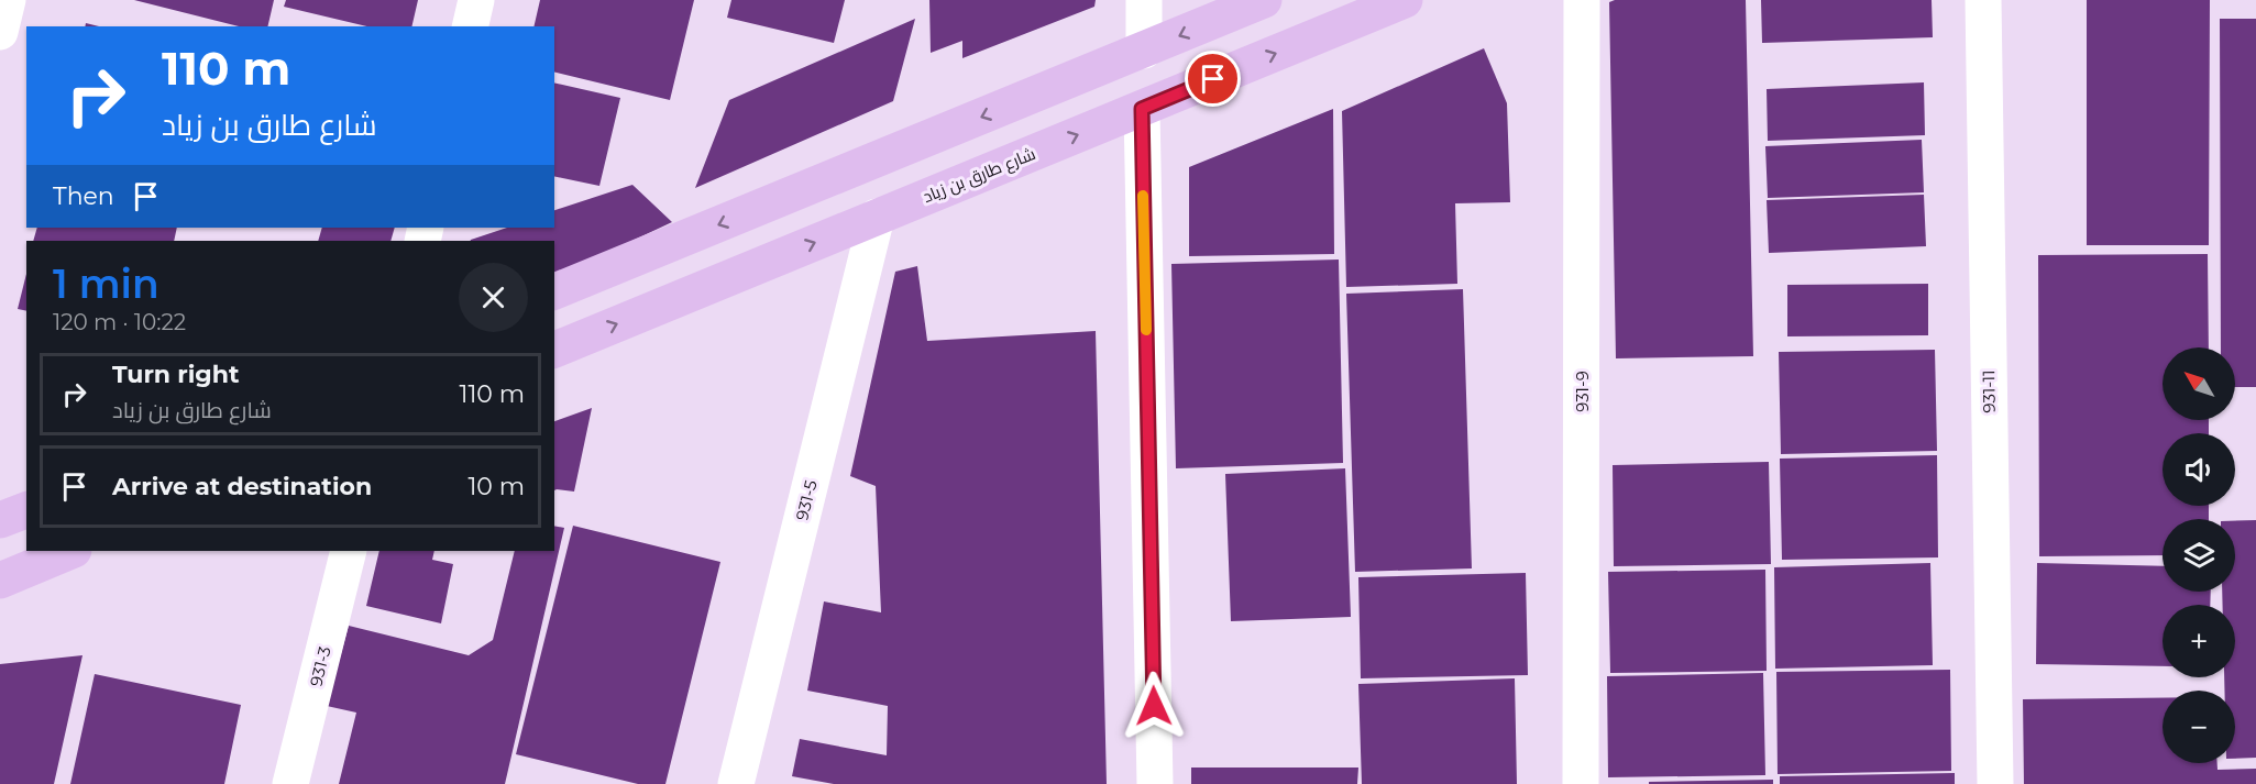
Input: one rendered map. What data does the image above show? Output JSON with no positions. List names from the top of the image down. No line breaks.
{"streets":{"main road":["شارع طارق بن زياد"],"street":["931-9","931-11","931-5","931-3"]},"crossings":[["شارع طارق بن زياد","931-5"]],"north":"top left","page":{"turn":["110 m","شارع طارق بن زياد"],"then":"Then","heading":["1 min","120 m · 10:22"],"map_buttons":["+","−"],"list":[{"name":"Turn right","note":"شارع طارق بن زياد","value":"110 m"},{"name":"Arrive at destination","value":"10 m"}]}}
